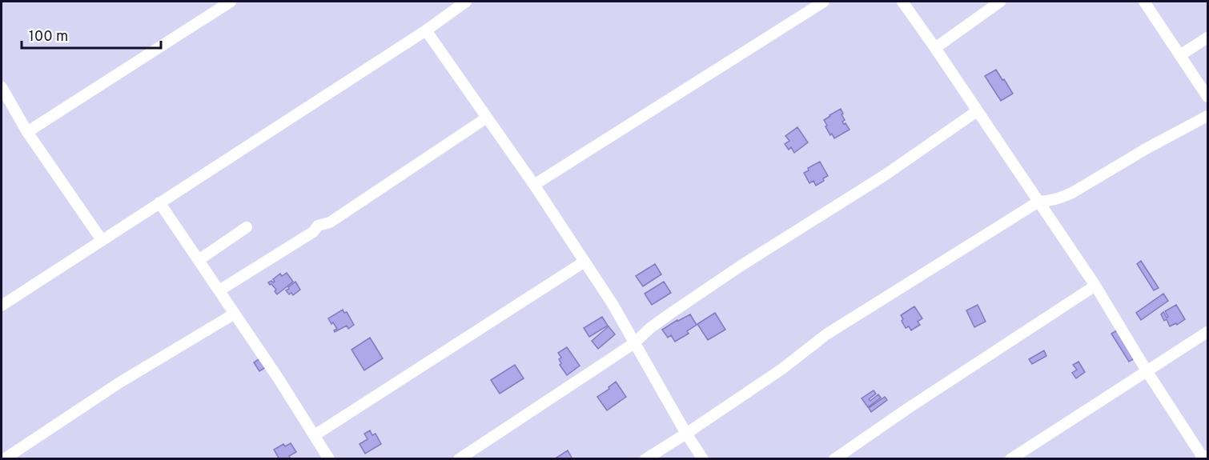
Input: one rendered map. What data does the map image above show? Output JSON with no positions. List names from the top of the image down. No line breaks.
{"scale_bar":"100 m"}
